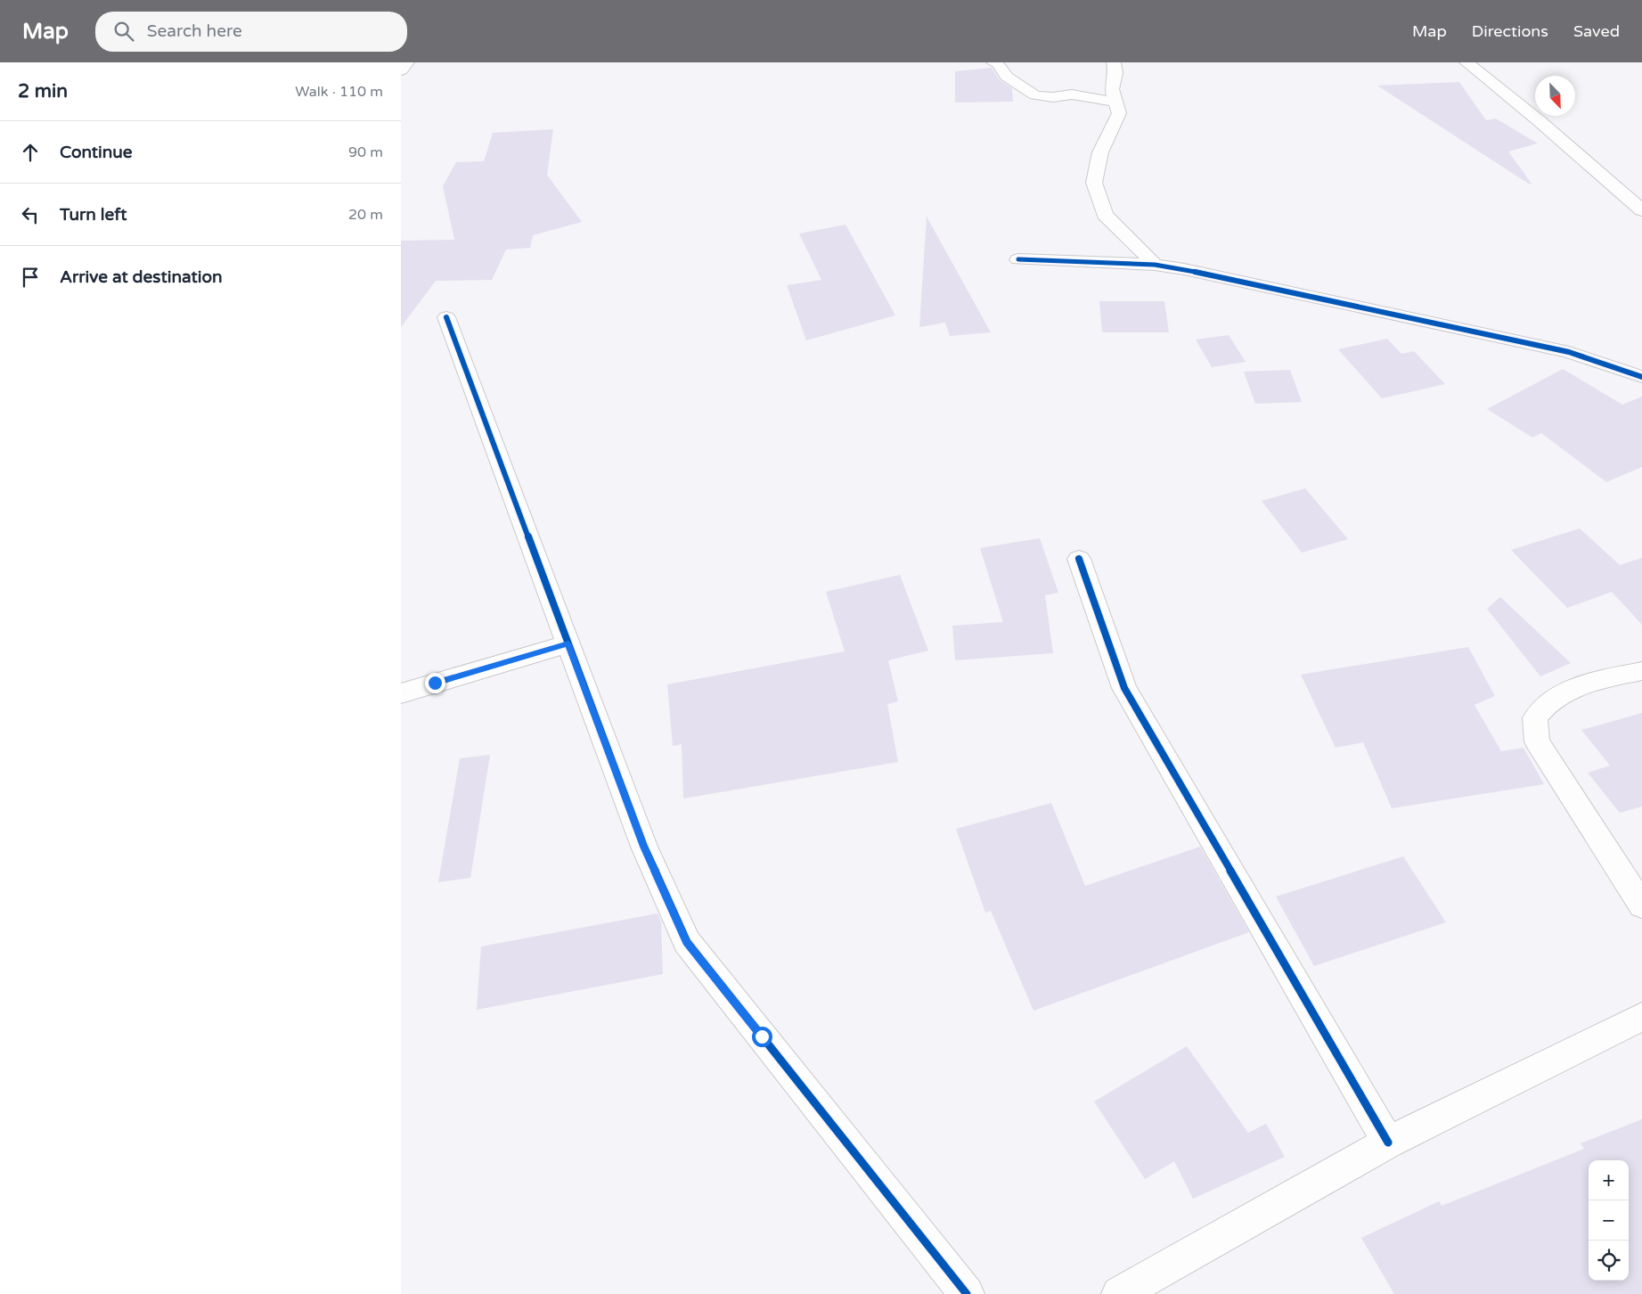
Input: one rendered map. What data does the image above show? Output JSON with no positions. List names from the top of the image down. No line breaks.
{"north":"bottom right","page":{"header":"Map","search":"Search here","nav":["Map","Directions","Saved"],"heading":["2 min","Walk · 110 m"],"list":[["Continue","90 m"],["Turn left","20 m"],"Arrive at destination"],"map_buttons":["+","−"]}}
